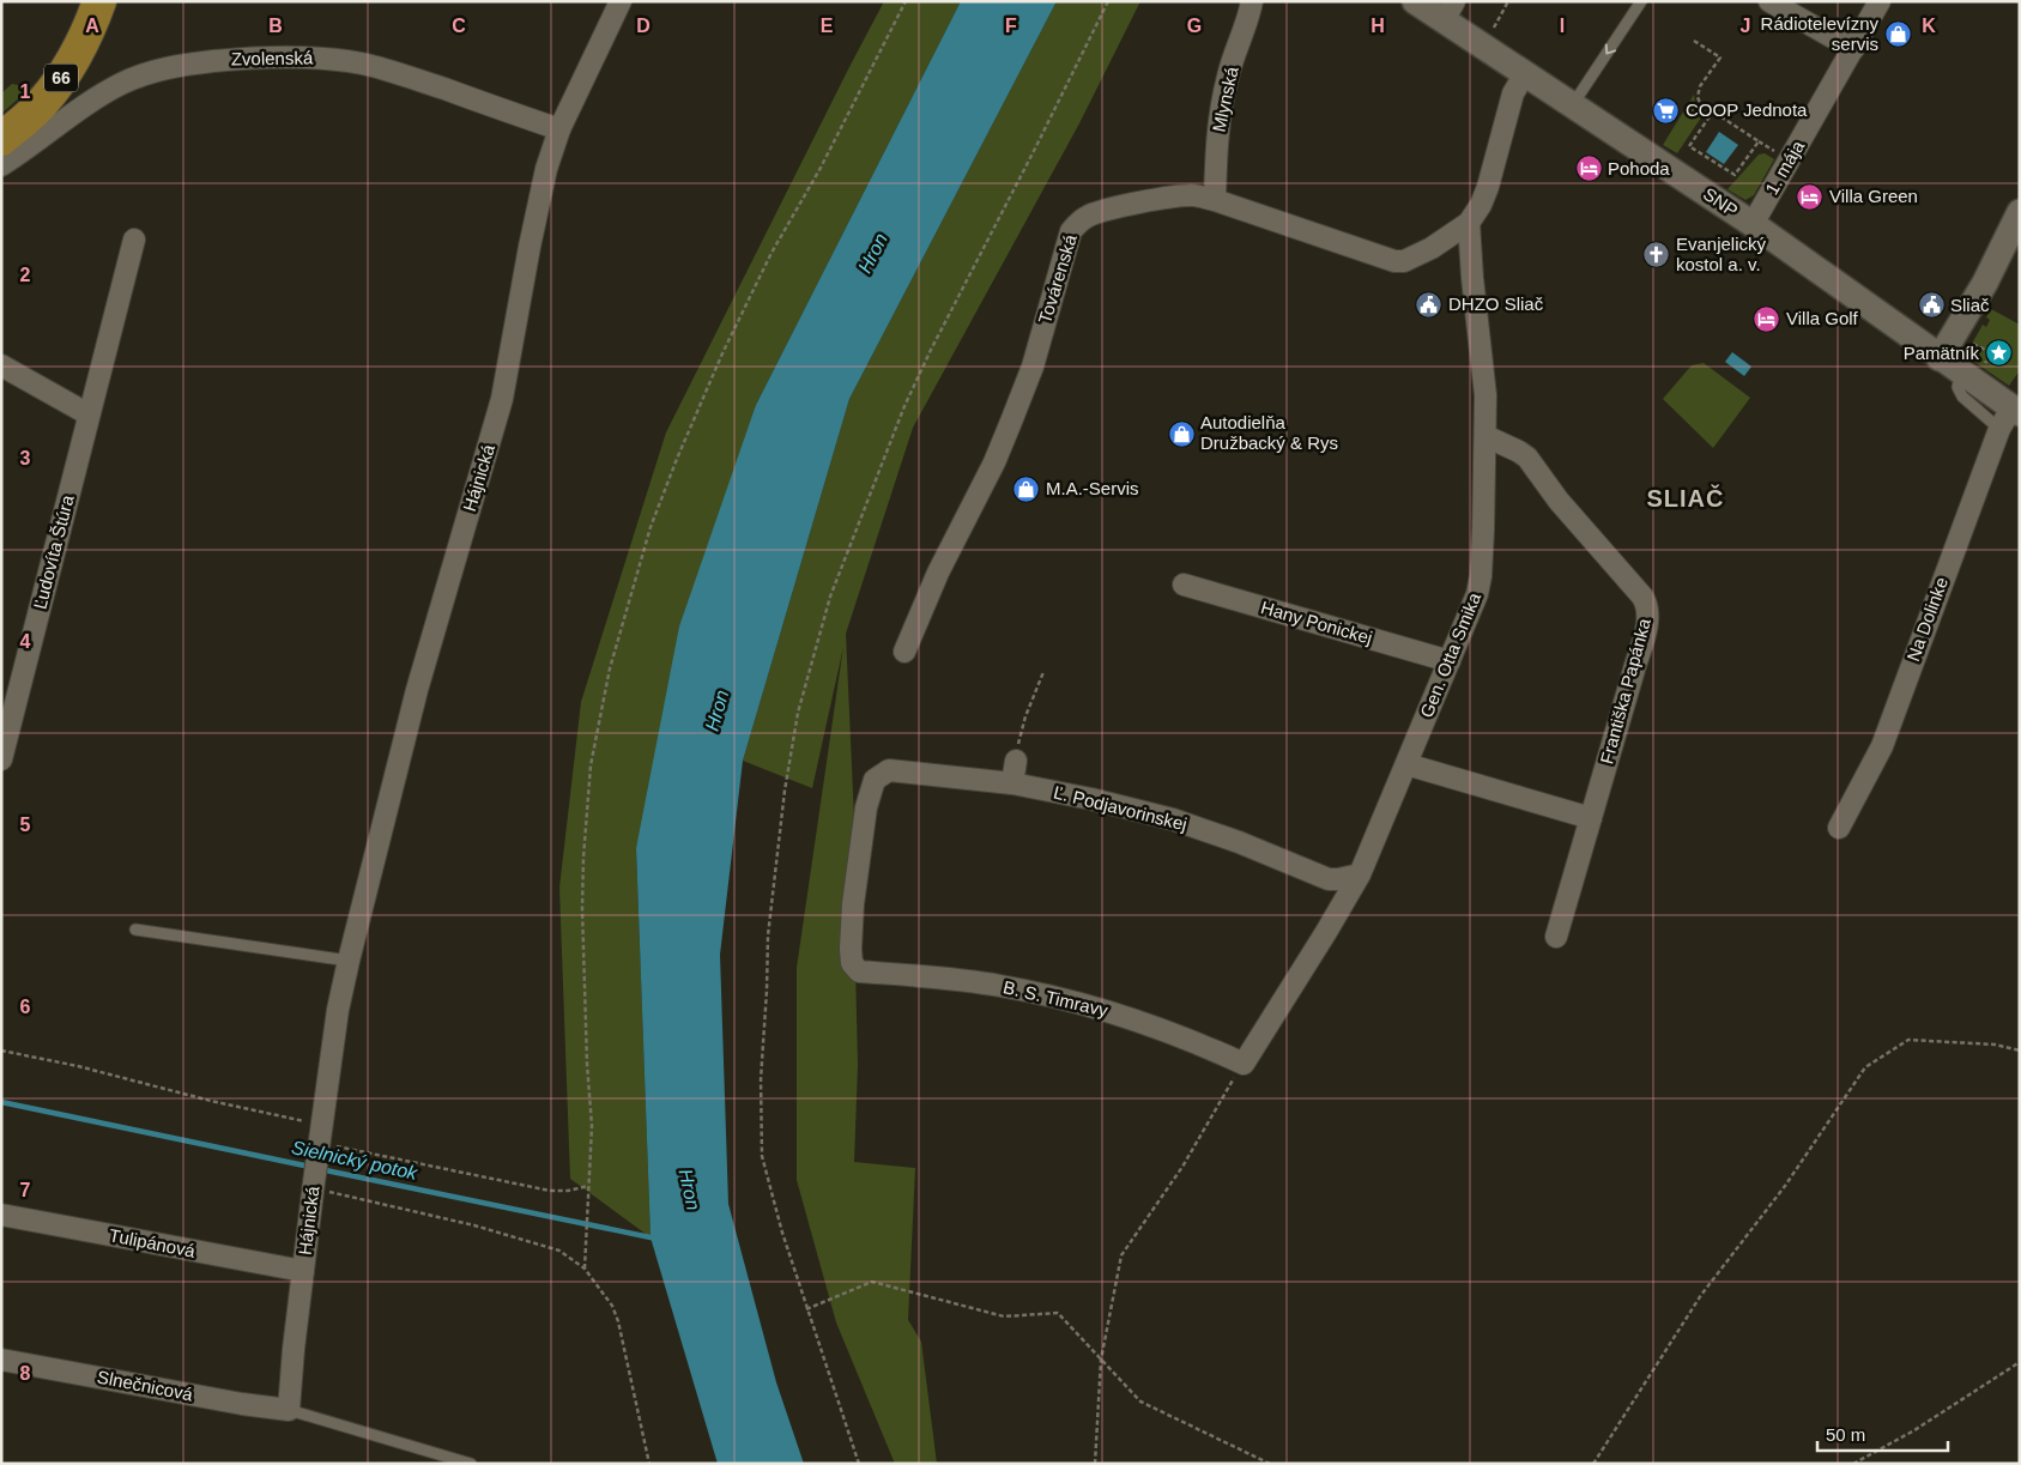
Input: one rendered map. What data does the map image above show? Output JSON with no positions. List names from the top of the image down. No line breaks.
{"streets":{"main road":["66"],"street":["Zvolenská","Mlynská","1. mája","SNP","Továrenská","Hájnická","Ľudovíta Štúra","Na Dolinke","Hany Ponickej","Gen. Otta Smika","Františka Papánka","Ľ. Podjavorinskej","B. S. Timravy","Tulipánová","Slnečnicová"]},"crossings":[["Zvolenská","Hájnická"],["Mlynská","Továrenská"],["1. mája","SNP"],["SNP","Továrenská"],["SNP","Na Dolinke"],["Hájnická","Tulipánová"],["Hájnická","Slnečnicová"],["Hany Ponickej","Gen. Otta Smika"],["Gen. Otta Smika","Františka Papánka"],["Gen. Otta Smika","Ľ. Podjavorinskej"],["Gen. Otta Smika","B. S. Timravy"],["Ľ. Podjavorinskej","B. S. Timravy"]],"districts":["SLIAČ"],"water":["Hron","Sielnický potok"],"places":{"shop":["Rádiotelevízny servis","Autodielňa Družbacký & Rys","M.A.-Servis"],"supermarket":["COOP Jednota"],"hotel":["Pohoda","Villa Green","Villa Golf"],"church":["Evanjelický kostol a. v."],"public building":["DHZO Sliač","Sliač"],"place":["Pamätník"]},"scale_bar":"50 m","grid":{"columns":["A","B","C","D","E","F","G","H","I","J","K"],"rows":["1","2","3","4","5","6","7","8"]}}
